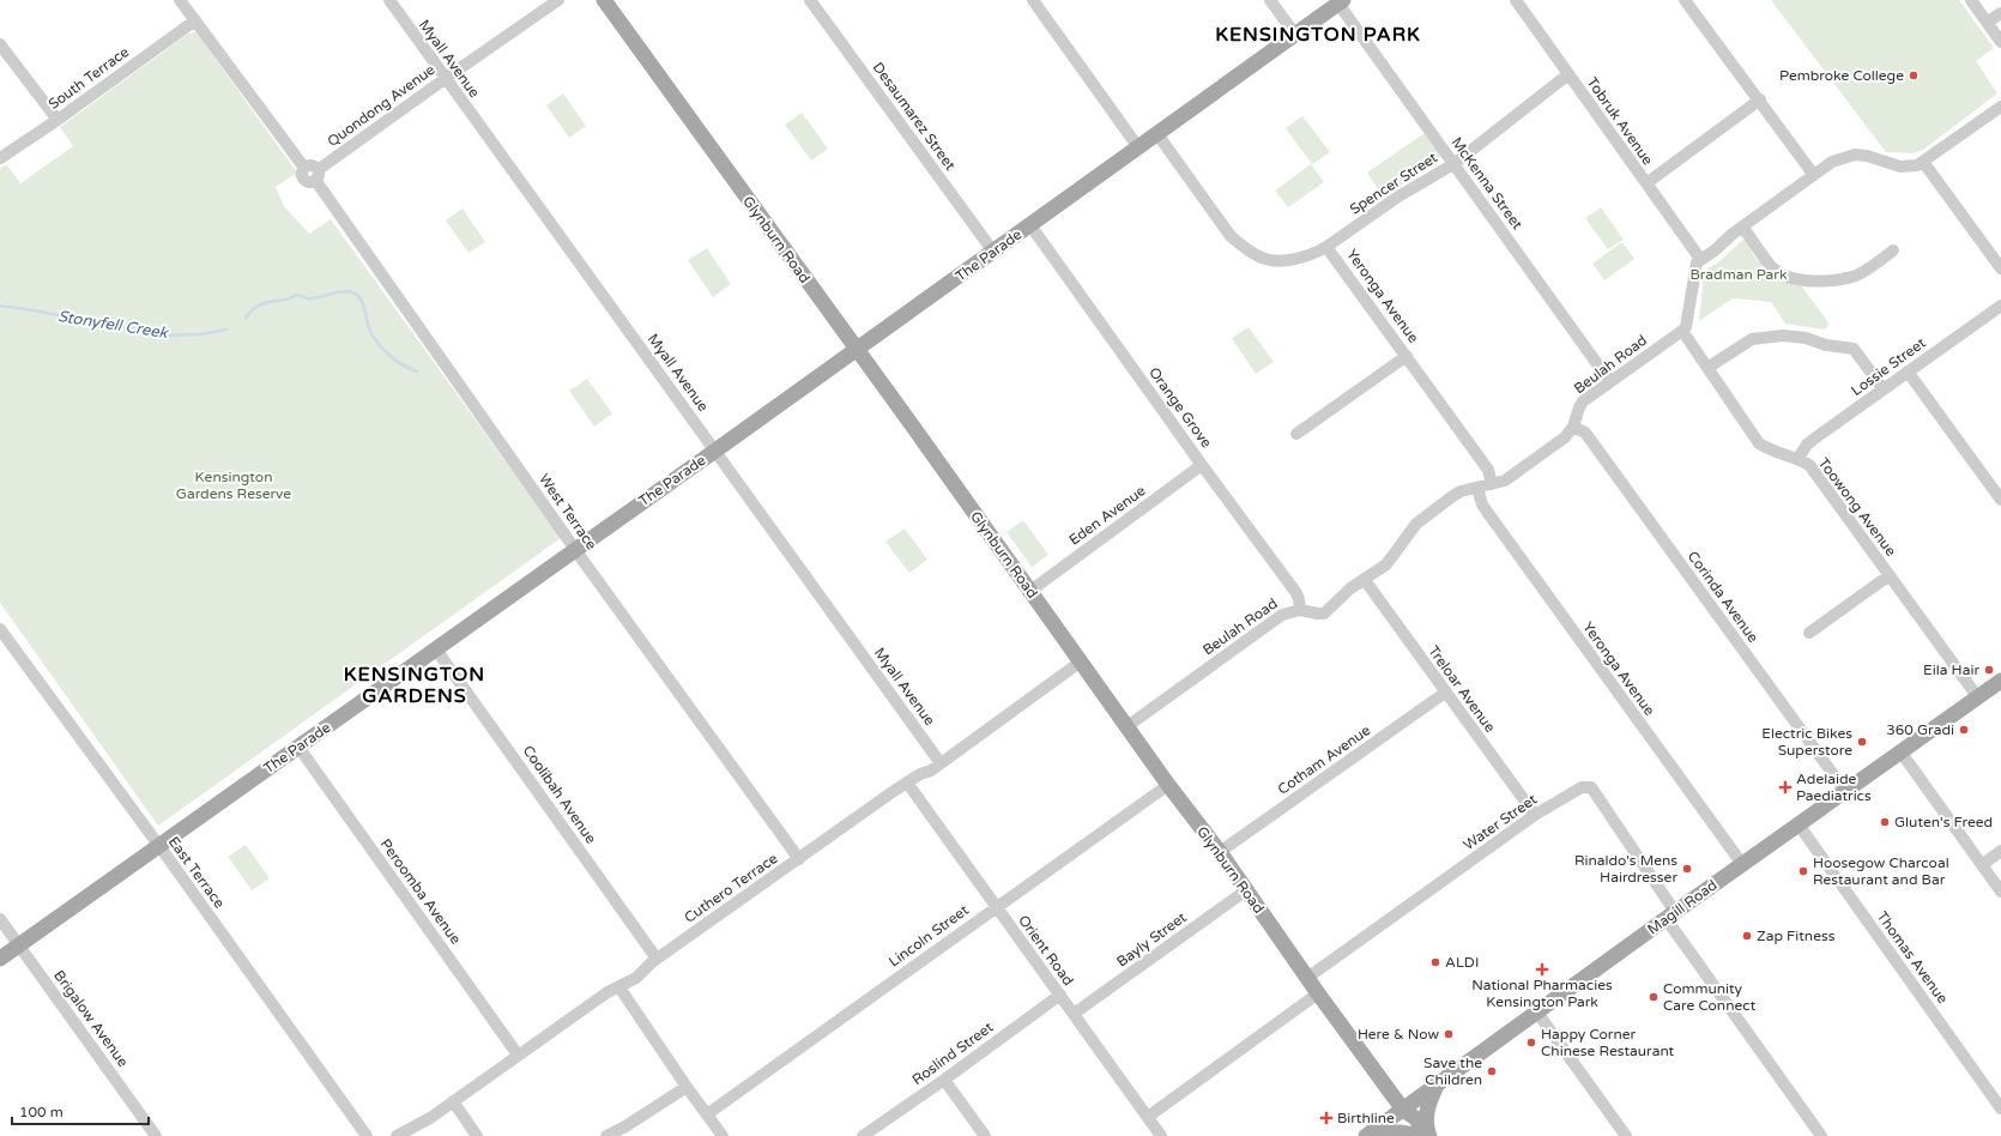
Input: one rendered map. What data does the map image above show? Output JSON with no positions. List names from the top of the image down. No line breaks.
{"streets":{"main road":["Glynburn Road","The Parade","Magill Road"],"street":["Myall Avenue","South Terrace","Quondong Avenue","Desaumarez Street","Tobruk Avenue","Spencer Street","McKenna Street","Yeronga Avenue","Beulah Road","Lossie Street","Orange Grove","Toowong Avenue","West Terrace","Eden Avenue","Corinda Avenue","Treloar Avenue","Cotham Avenue","Coolibah Avenue","Water Street","East Terrace","Cuthero Terrace","Peroomba Avenue","Lincoln Street","Bayly Street","Orient Road","Thomas Avenue","Brigalow Avenue","Roslind Street"]},"crossings":[["Myall Avenue","Quondong Avenue"],["Myall Avenue","The Parade"],["Myall Avenue","Cuthero Terrace"],["Quondong Avenue","West Terrace"],["Desaumarez Street","The Parade"],["Tobruk Avenue","Spencer Street"],["Spencer Street","McKenna Street"],["Spencer Street","Yeronga Avenue"],["McKenna Street","The Parade"],["McKenna Street","Beulah Road"],["Glynburn Road","The Parade"],["Glynburn Road","Beulah Road"],["Glynburn Road","Eden Avenue"],["Glynburn Road","Cotham Avenue"],["Glynburn Road","Water Street"],["Glynburn Road","Cuthero Terrace"],["Glynburn Road","Magill Road"],["Glynburn Road","Lincoln Street"],["Glynburn Road","Bayly Street"],["The Parade","Yeronga Avenue"],["The Parade","Orange Grove"],["The Parade","West Terrace"],["The Parade","Coolibah Avenue"],["The Parade","East Terrace"],["The Parade","Peroomba Avenue"],["The Parade","Brigalow Avenue"],["Yeronga Avenue","Beulah Road"],["Yeronga Avenue","Magill Road"],["Beulah Road","Orange Grove"],["Beulah Road","Toowong Avenue"],["Beulah Road","Corinda Avenue"],["Beulah Road","Treloar Avenue"],["Lossie Street","Toowong Avenue"],["Orange Grove","Eden Avenue"],["Toowong Avenue","Magill Road"],["West Terrace","Cuthero Terrace"],["Corinda Avenue","Magill Road"],["Treloar Avenue","Cotham Avenue"],["Treloar Avenue","Water Street"],["Coolibah Avenue","Cuthero Terrace"],["Water Street","Magill Road"],["Cuthero Terrace","Peroomba Avenue"],["Cuthero Terrace","Orient Road"],["Magill Road","Thomas Avenue"],["Lincoln Street","Orient Road"],["Bayly Street","Orient Road"],["Orient Road","Roslind Street"]],"districts":["KENSINGTON PARK","KENSINGTON GARDENS"],"water":["Stonyfell Creek"],"parks":["Bradman Park","Kensington Gardens Reserve"],"places":{"other":["Pembroke College","Eila Hair","360 Gradi","Electric Bikes Superstore","Gluten's Freed","Rinaldo's Mens Hairdresser","Hoosegow Charcoal Restaurant and Bar","Zap Fitness","ALDI","Community Care Connect","Here & Now","Happy Corner Chinese Restaurant","Save the Children"],"health":["Adelaide Paediatrics","National Pharmacies Kensington Park","Birthline"]},"scale_bar":"100 m"}
